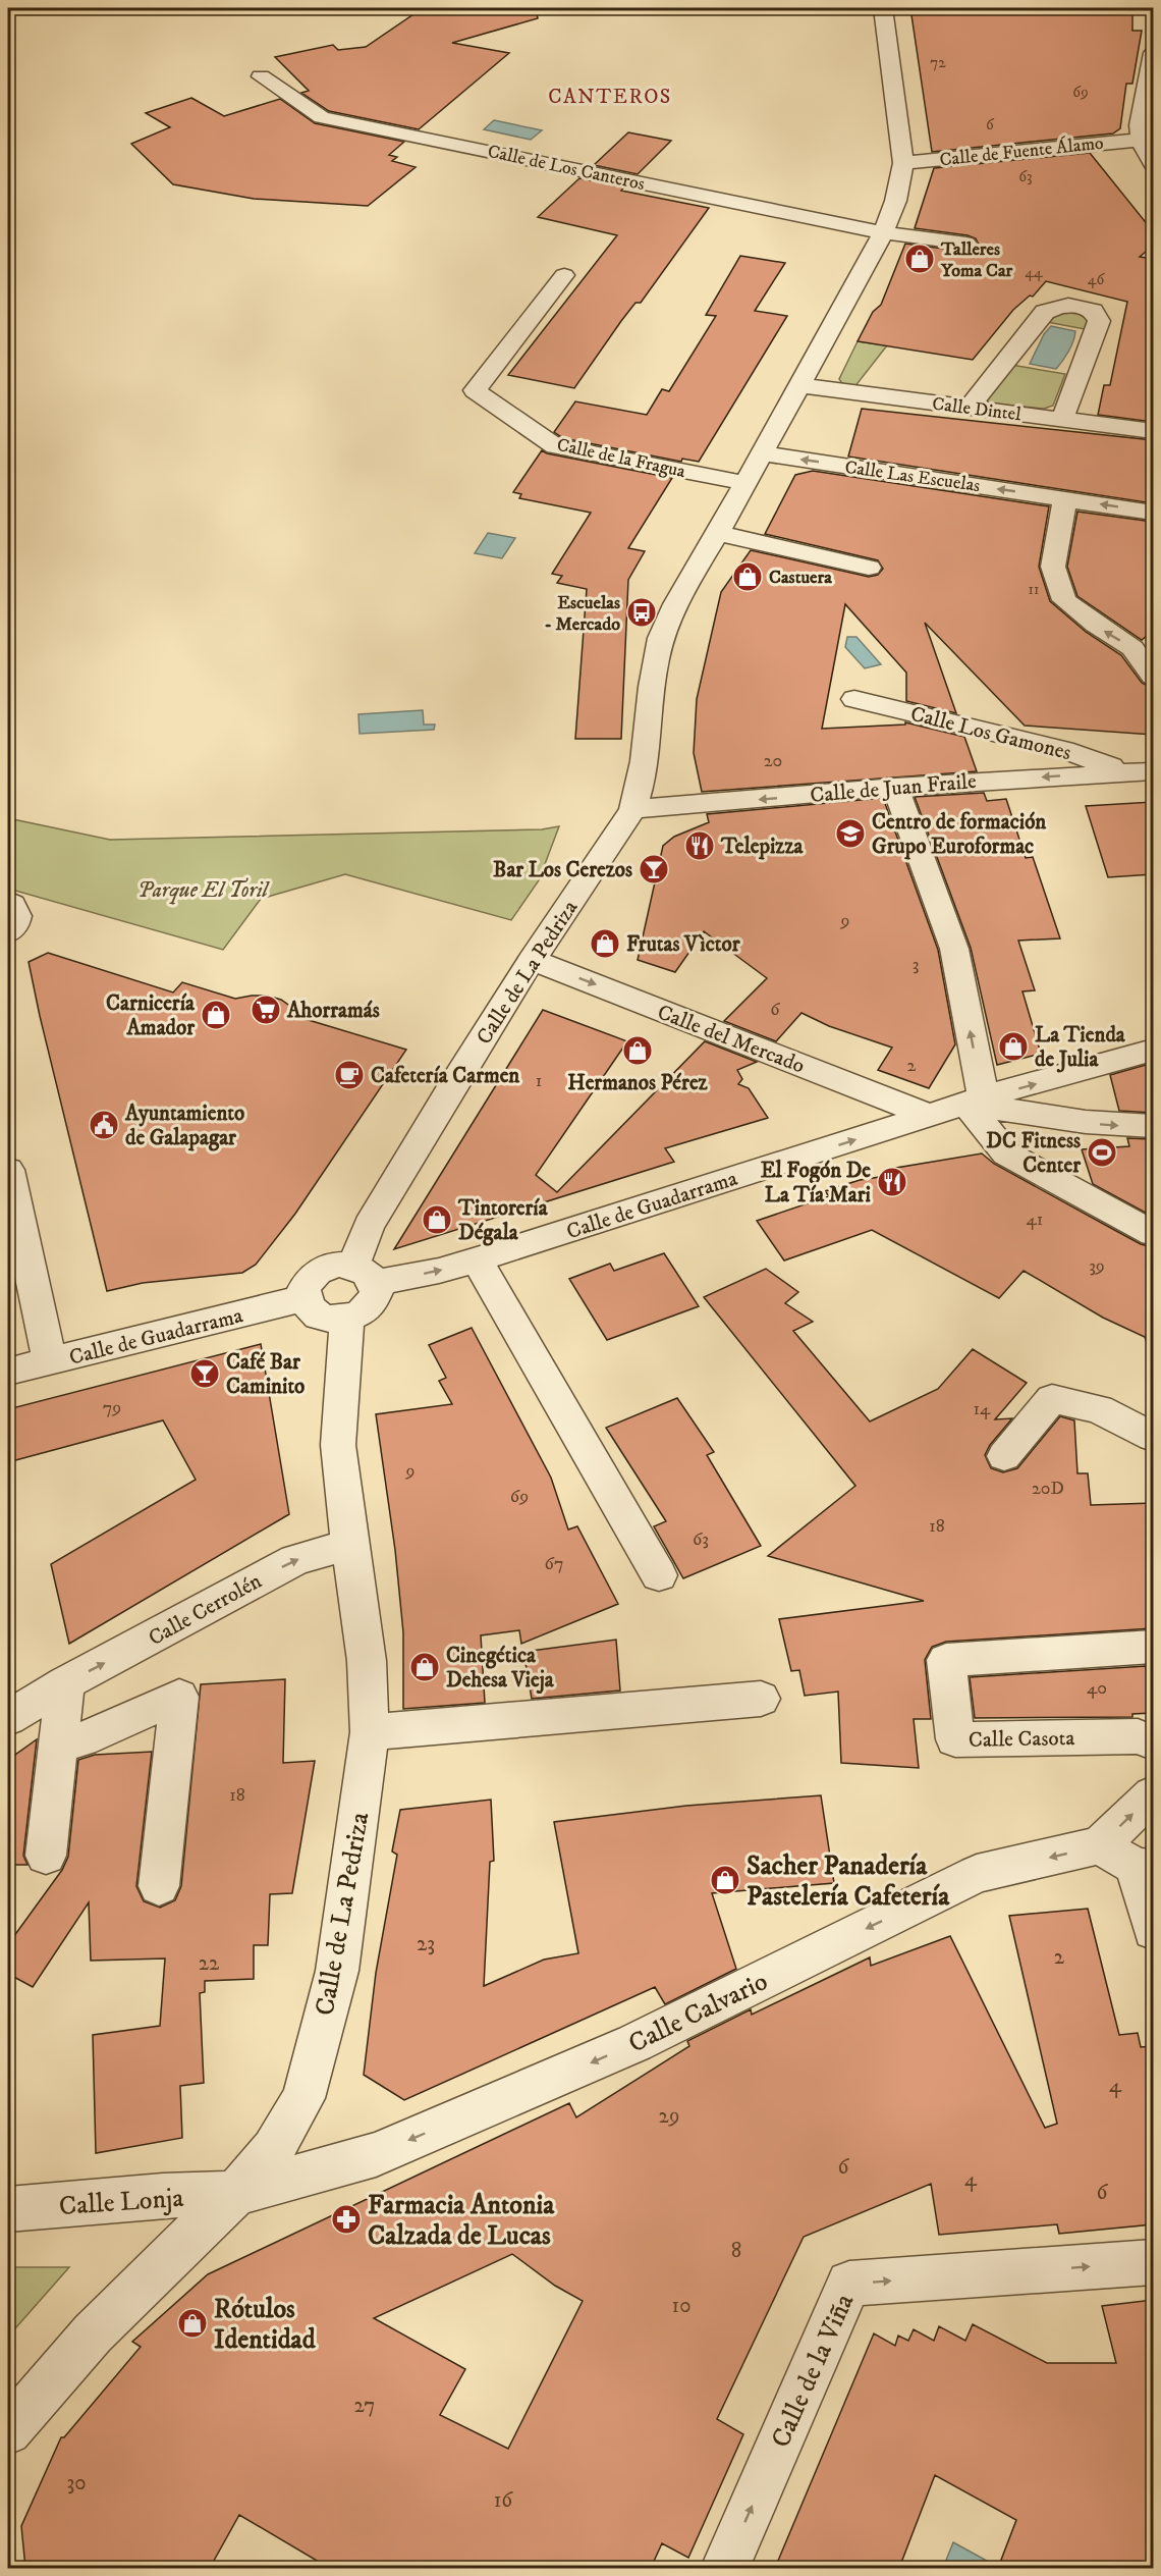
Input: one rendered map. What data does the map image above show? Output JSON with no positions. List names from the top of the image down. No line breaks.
{"streets":{"street":["Calle de Fuente Álamo","Calle de Los Canteros","Calle Dintel","Calle de la Fragua","Calle Las Escuelas","Calle Los Gamones","Calle de Juan Fraile","Calle de La Pedriza","Calle del Mercado","Calle de Guadarrama","Calle Cerrolén","Calle Casota","Calle Calvario","Calle Lonja","Calle de la Viña"]},"crossings":[["Calle Los Gamones","Calle de Juan Fraile"],["Calle de Juan Fraile","Calle de La Pedriza"],["Calle de La Pedriza","Calle del Mercado"],["Calle de La Pedriza","Calle de Guadarrama"],["Calle de La Pedriza","Calle Cerrolén"],["Calle de La Pedriza","Calle Calvario"],["Calle de La Pedriza","Calle Lonja"],["Calle del Mercado","Calle de Guadarrama"],["Calle Calvario","Calle Lonja"]],"one_way":["Calle del Mercado","Calle de Guadarrama","Calle Cerrolén","Calle Calvario","Calle de la Viña"],"districts":["CANTEROS"],"parks":["Parque El Toril"],"places":{"shop":["Talleres Yoma Car","Castuera","Frutas Vìctor","Carnicería Amador","La Tienda de Julia","Hermanos Pérez","Tintorería Dégala","Cinegética Dehesa Vieja","Sacher Panadería Pastelería Cafetería","Rótulos Identidad"],"bus stop":["Escuelas - Mercado"],"school or university":["Centro de formación Grupo Euroformac"],"restaurant":["Telepizza","El Fogón De La Tía Mari"],"bar":["Bar Los Cerezos","Café Bar Caminito"],"supermarket":["Ahorramás"],"cafe":["Cafetería Carmen"],"public building":["Ayuntamiento de Galapagar"],"sports":["DC Fitness Center"],"pharmacy":["Farmacia Antonia Calzada de Lucas"]},"house_numbers":["72","69","6","63","44","46","11","20","9","3","6","2","1","41","39","79","14","9","20D","69","18","63","67","40","18","23","2","22","4","29","6","4","6","8","10","27","30","16"]}
